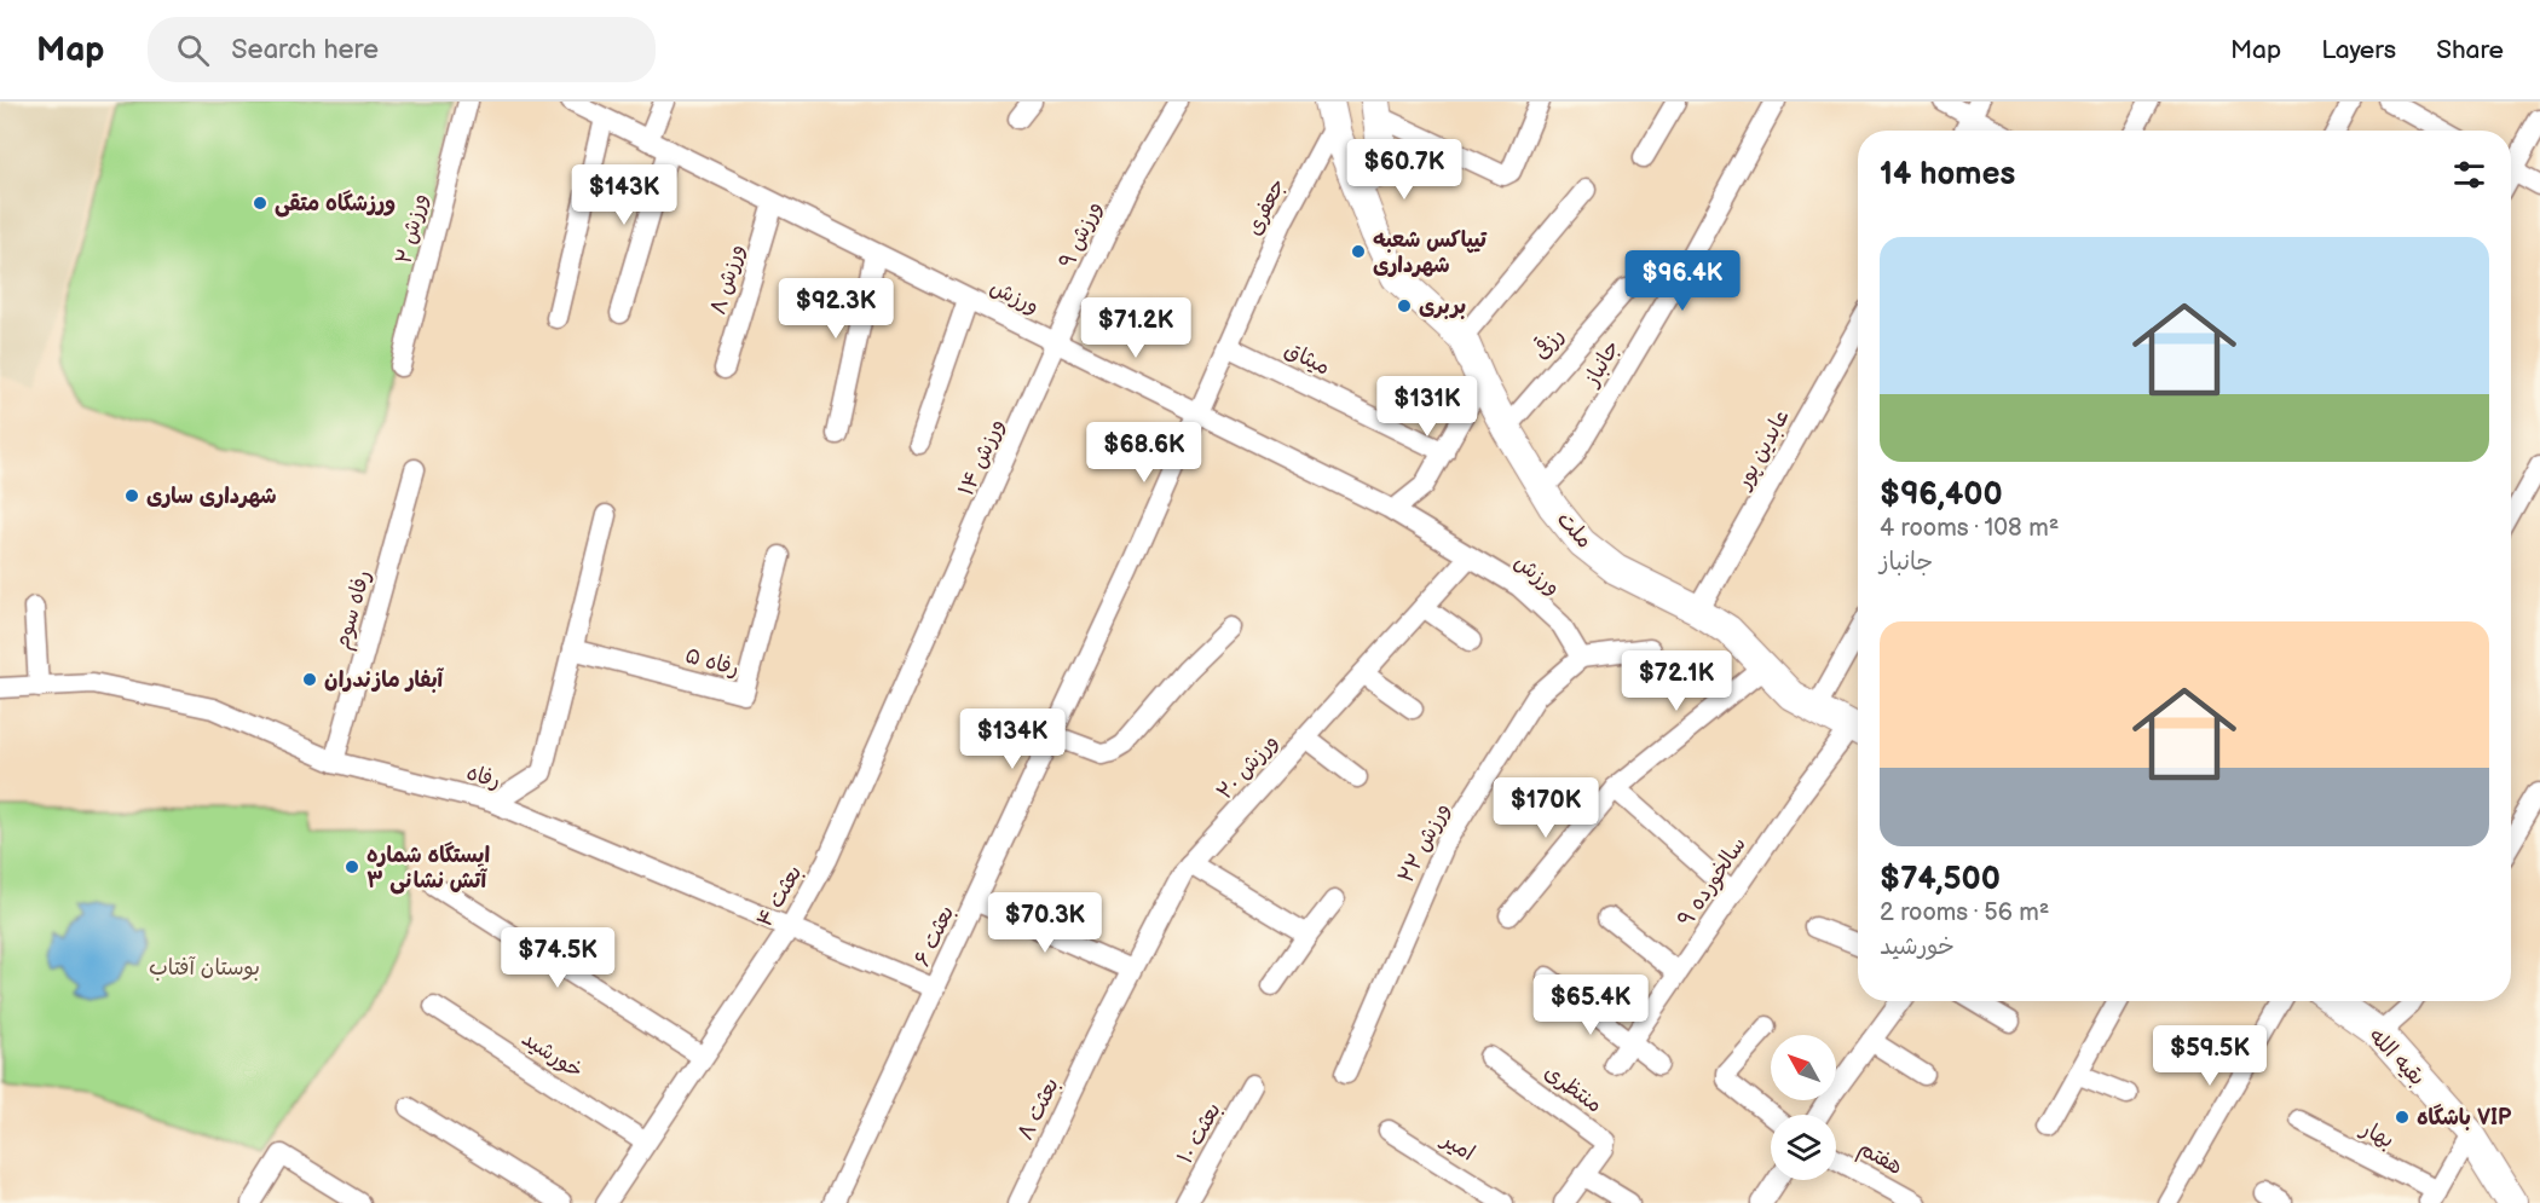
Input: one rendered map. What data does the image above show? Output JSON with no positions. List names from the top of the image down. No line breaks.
{"streets":{"main road":["ملت","بقیه الله"],"street":["جعفری","ورزش ۲","ورزش ۹","ورزش ۸","ورزش","رزقی","میثاق","جانباز","عابدین پور","ورزش ۱۴","رفاه سوم","رفاه ۵","ورزش ۲۰","رفاه","ورزش ۲۲","سالخورده ۹","بعثت ۴","بعثت ۶","خورشید","منتظری","بعثت ٨","بعثت ۱۰","بهار","امیر","هفتم"]},"crossings":[["جعفری","ورزش"],["جعفری","میثاق"],["جعفری","ملت"],["جعفری","بعثت ۶"],["ورزش ۹","ورزش"],["ورزش ۹","ورزش ۱۴"],["ورزش ۸","ورزش"],["ورزش","ورزش ۱۴"],["ورزش","ورزش ۲۰"],["ورزش","ورزش ۲۲"],["ورزش","بعثت ۶"],["رزقی","ملت"],["جانباز","ملت"],["عابدین پور","ملت"],["ورزش ۱۴","بعثت ۴"],["رفاه سوم","رفاه"],["ورزش ۲۰","بعثت ٨"],["رفاه","بعثت ۴"],["رفاه","بعثت ۶"],["بعثت ۴","خورشید"]],"parks":["بوستان آفتاب"],"places":["ورزشگاه متقی","تیپاکس شعبه شهرداری","بربری","شهرداری ساری","آبفار مازندران","ایستگاه شماره ۳ آتش نشانی","باشگاه VIP"],"north":"top left","page":{"header":"Map","search":"Search here","nav":["Map","Layers","Share"],"heading":"14 homes","price":["$60.7K","$143K","$96.4K","$92.3K","$71.2K","$131K","$68.6K","$72.1K","$134K","$170K","$70.3K","$74.5K","$65.4K","$59.5K"],"list":[{"name":"$96,400","note":"4 rooms · 108 m² · جانباز"},{"name":"$74,500","note":"2 rooms · 56 m² · خورشید"}]}}
